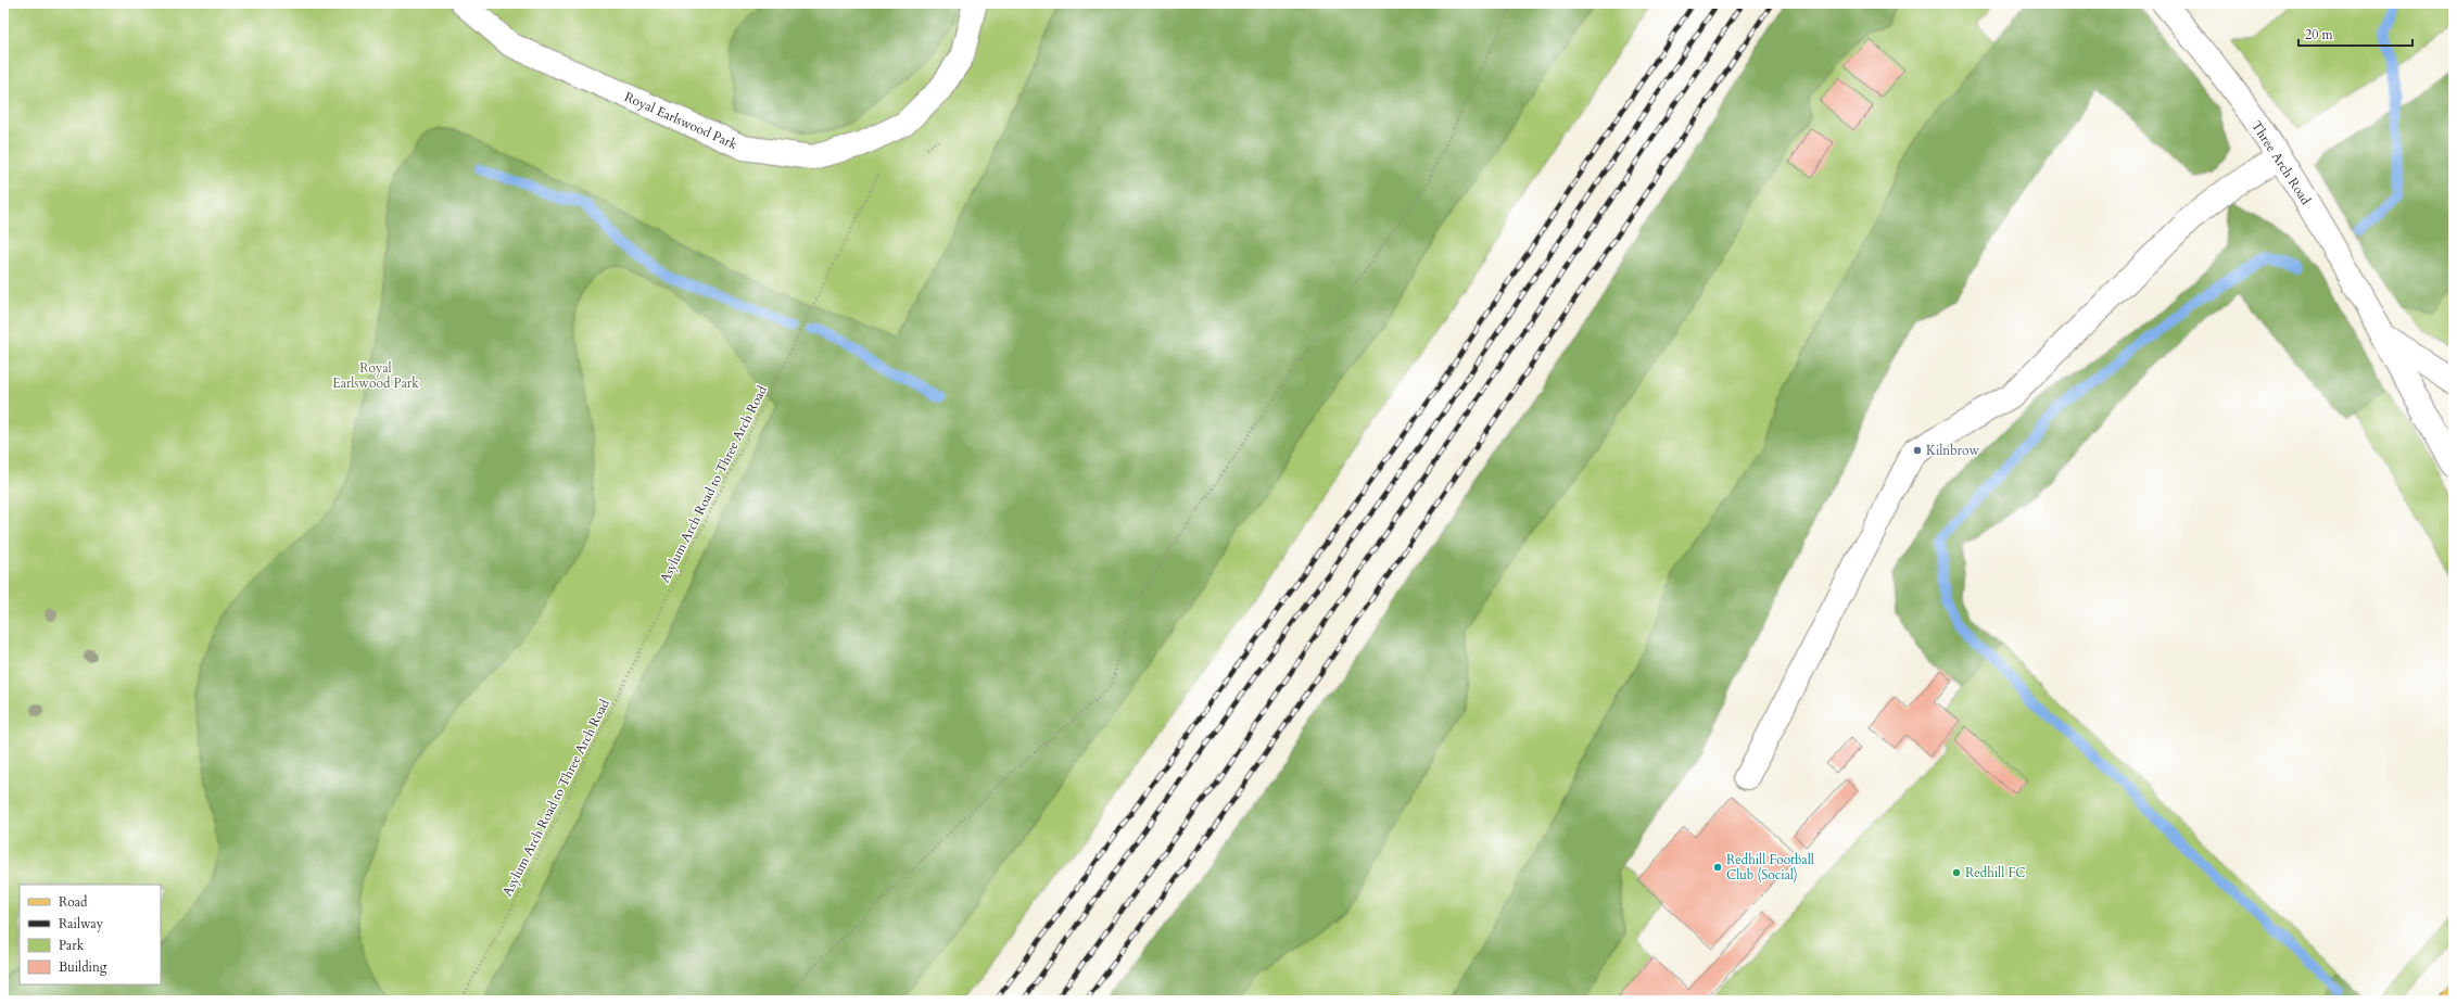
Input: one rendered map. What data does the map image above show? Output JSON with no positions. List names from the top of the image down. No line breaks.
{"streets":{"street":["Royal Earlswood Park","Three Arch Road"],"path":["Asylum Arch Road to Three Arch Road"]},"parks":["Royal Earlswood Park"],"places":["Kilnbrow","Redhill Football Club (Social)","Redhill FC"],"legend":["Road","Railway","Park","Building"],"scale_bar":"20 m"}
